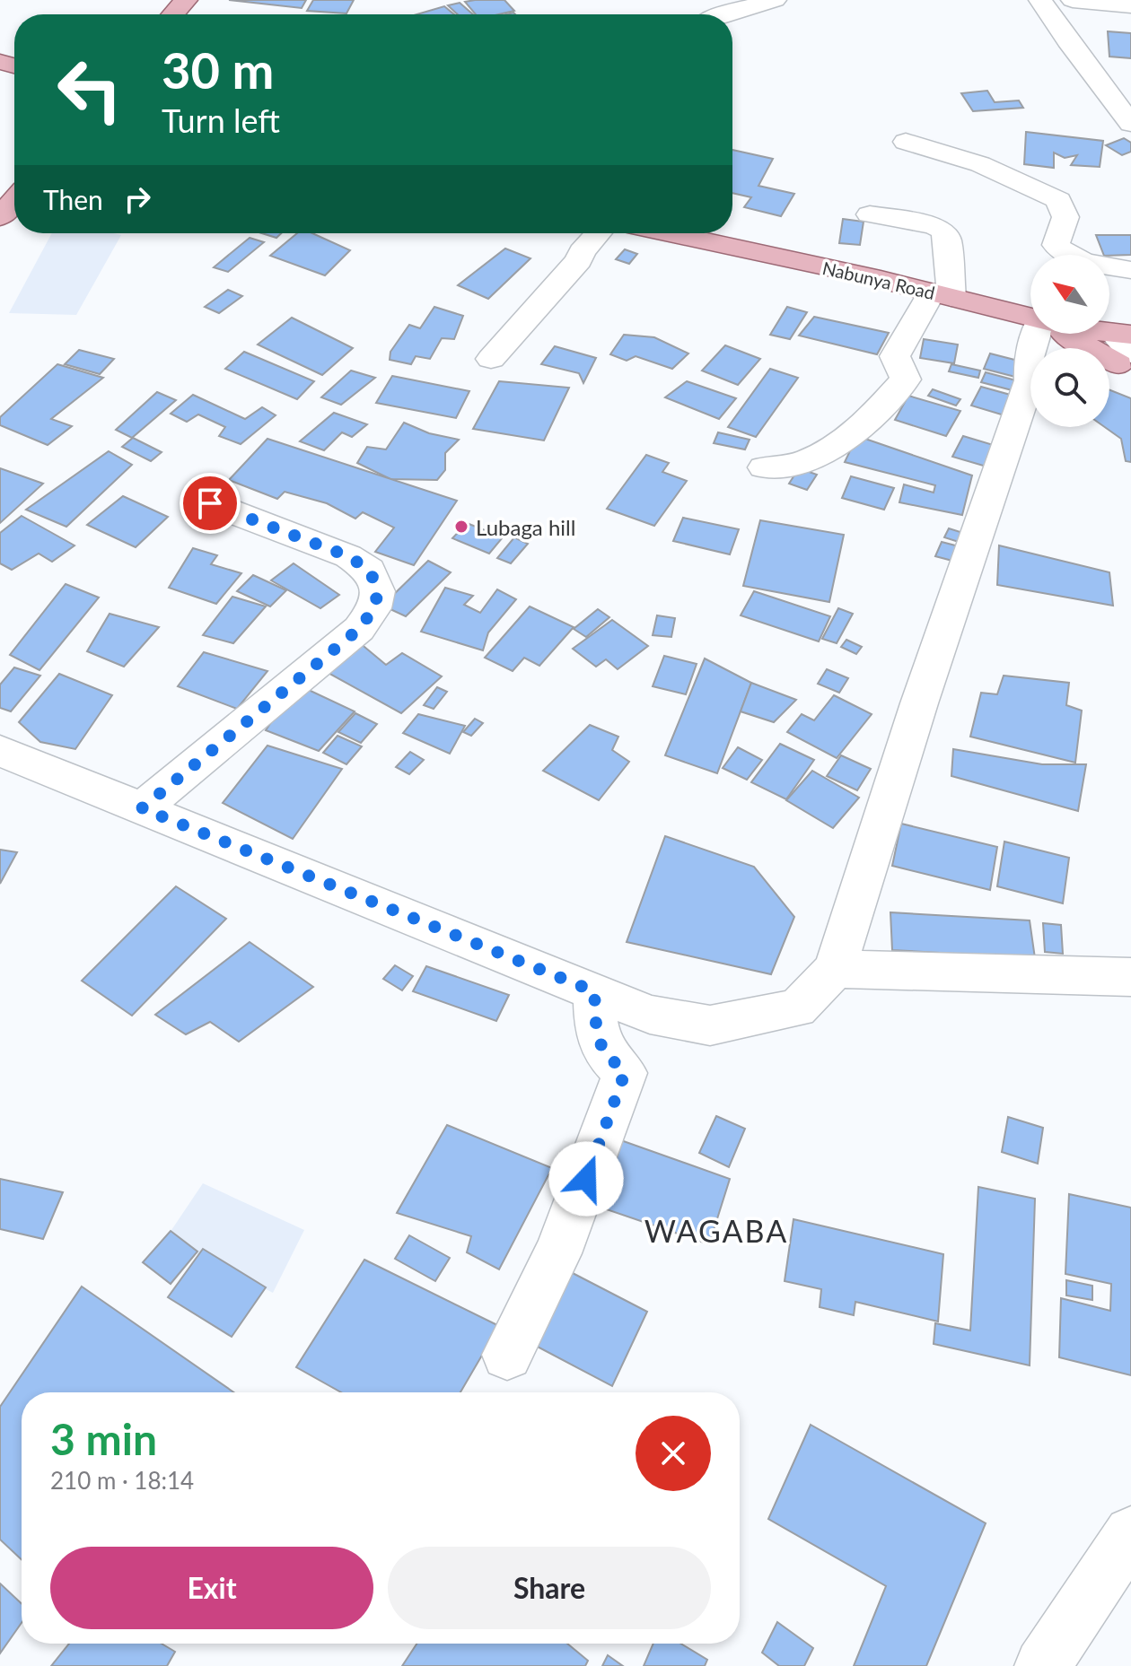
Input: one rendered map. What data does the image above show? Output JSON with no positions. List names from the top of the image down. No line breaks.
{"streets":{"main road":["Nabunya Road"]},"districts":["WAGABA"],"places":["Lubaga hill"],"north":"top left","page":{"turn":["30 m","Turn left"],"then":"Then","heading":["3 min","210 m · 18:14"],"buttons":["Exit","Share"]}}
